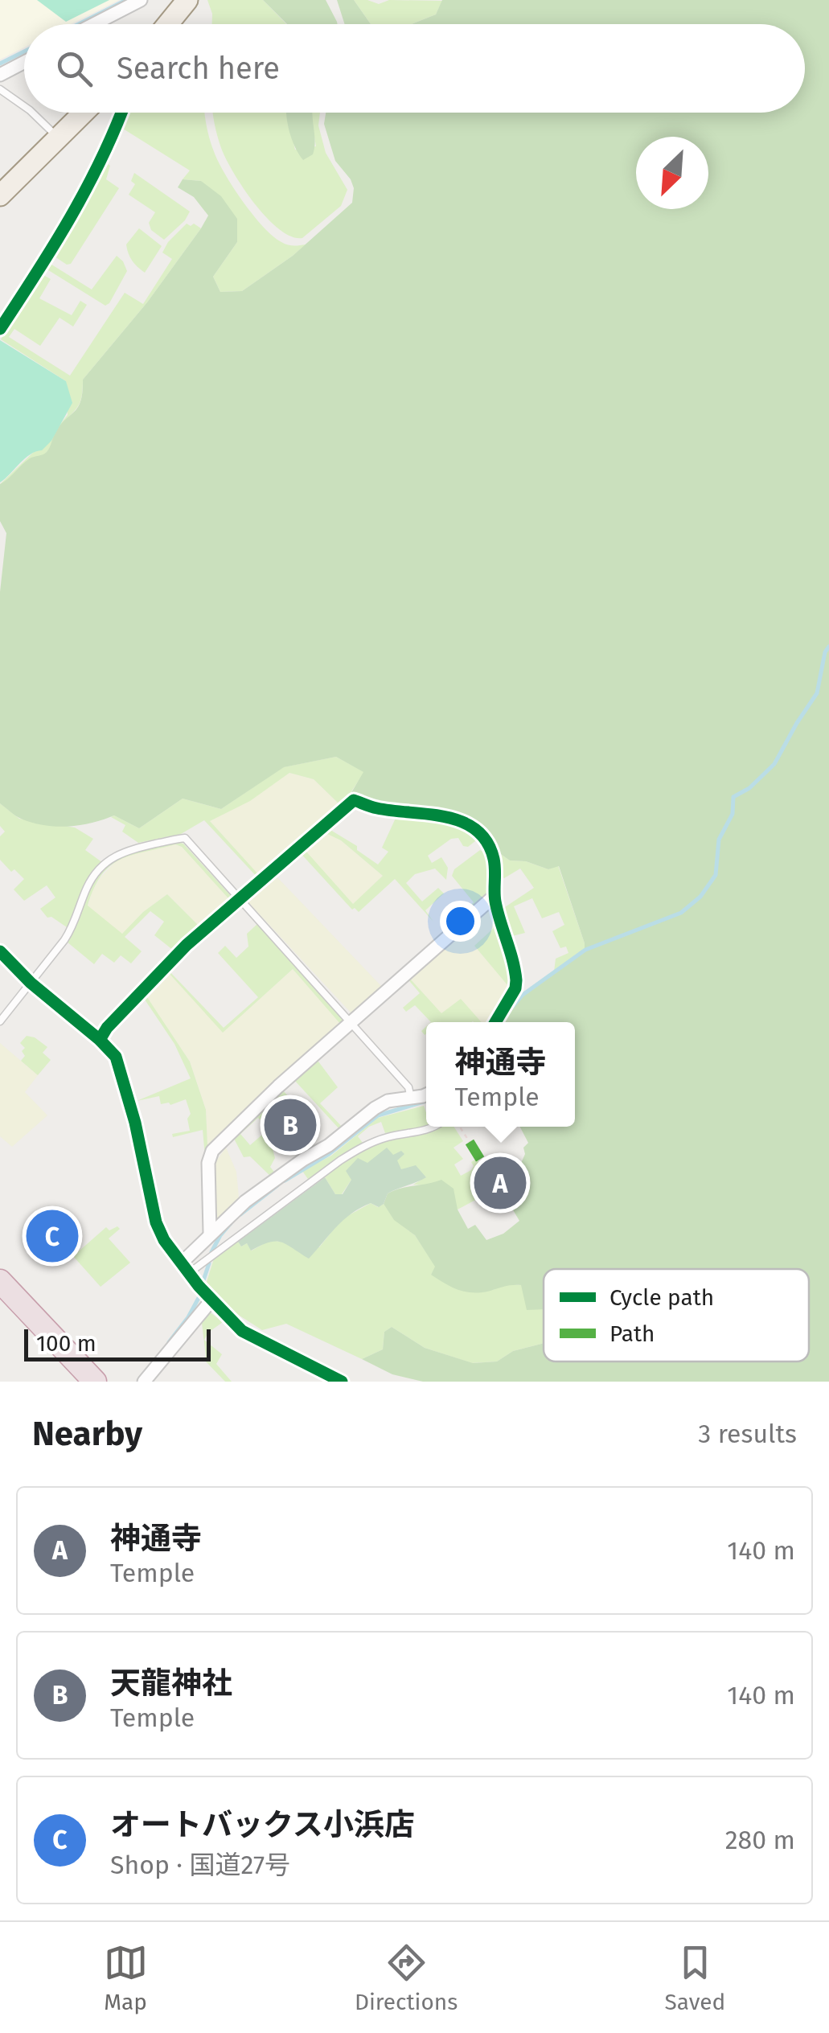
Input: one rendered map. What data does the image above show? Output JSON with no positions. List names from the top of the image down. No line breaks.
{"legend":["Cycle path","Path"],"scale_bar":"100 m","north":"bottom left","page":{"search":"Search here","popup":["神通寺","Temple"],"pins":["B","A","C"],"scale":"100 m","heading":["Nearby","3 results"],"list":[{"mark":"A","name":"神通寺","note":"Temple","value":"140 m"},{"mark":"B","name":"天龍神社","note":"Temple","value":"140 m"},{"mark":"C","name":"オートバックス小浜店","note":"Shop · 国道27号","value":"280 m"}],"nav":["Map","Directions","Saved"]}}
